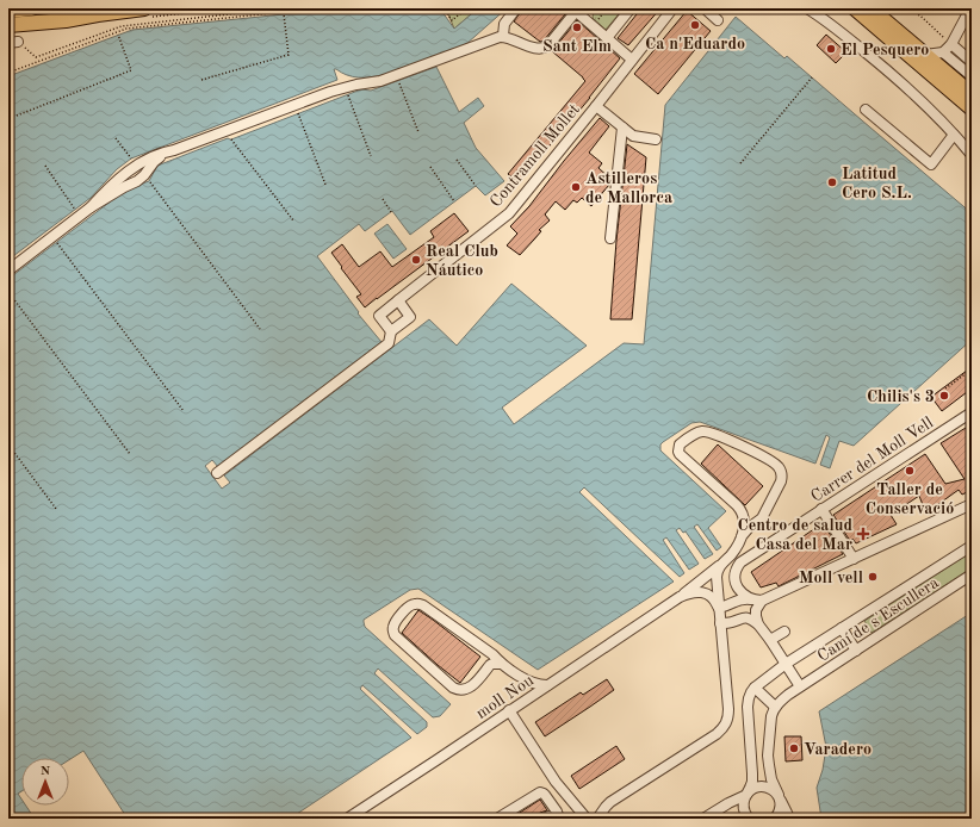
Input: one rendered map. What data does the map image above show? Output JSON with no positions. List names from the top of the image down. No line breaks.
{"streets":{"street":["Contramoll Mollet","Carrer del Moll Vell","Camí de s'Escullera","moll Nou"]},"places":{"other":["Ca n'Eduardo","Sant Elm","El Pesquero","Latitud Cero S.L.","Astilleros de Mallorca","Real Club Náutico","Chilis's 3","Taller de Conservació","Moll vell","Varadero"],"health":["Centro de salud Casa del Mar"]},"north":"top"}
